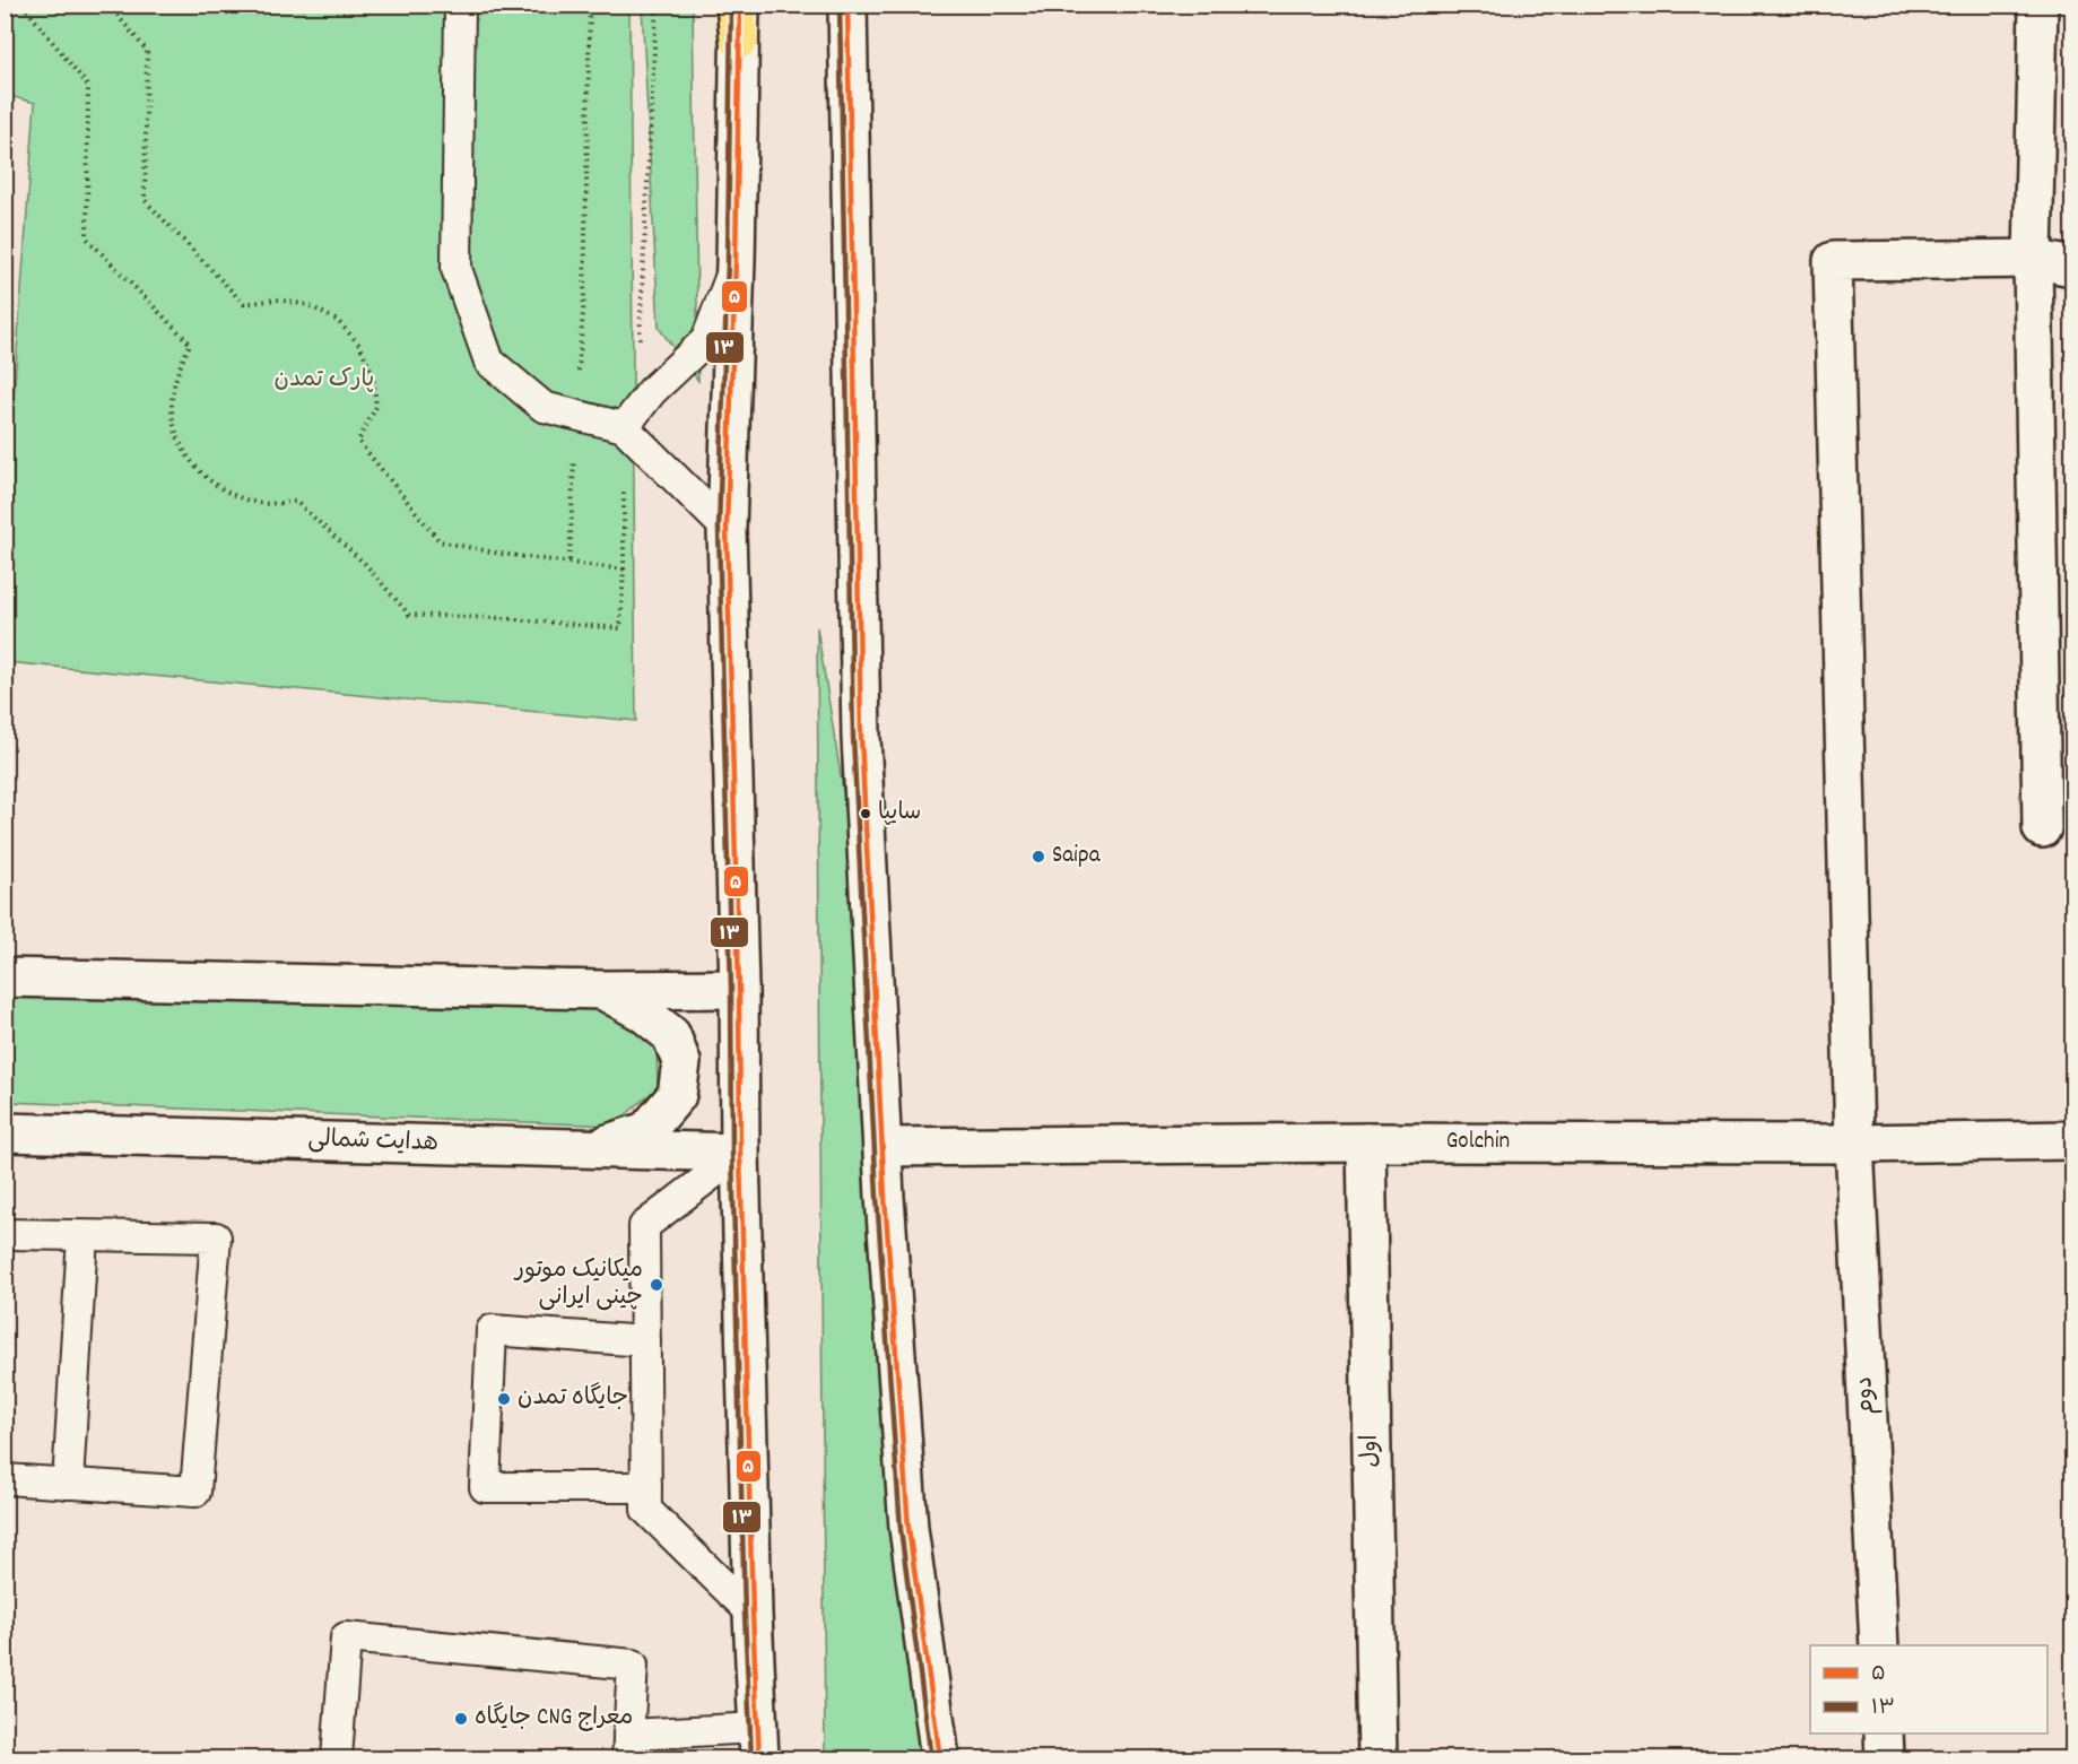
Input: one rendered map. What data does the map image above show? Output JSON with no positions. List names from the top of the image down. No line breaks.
{"streets":{"street":["هدایت شمالی","Golchin","دوم","اول"]},"crossings":[["Golchin","دوم"],["Golchin","اول"]],"parks":["پارک تمدن"],"places":["سایپا","Saipa","میکانیک موتور چینی ایرانی","جایگاه تمدن","جایگاه CNG معراج"],"lines":["transit line ۵","transit line ۱۳"],"legend":["۵","۱۳"]}
